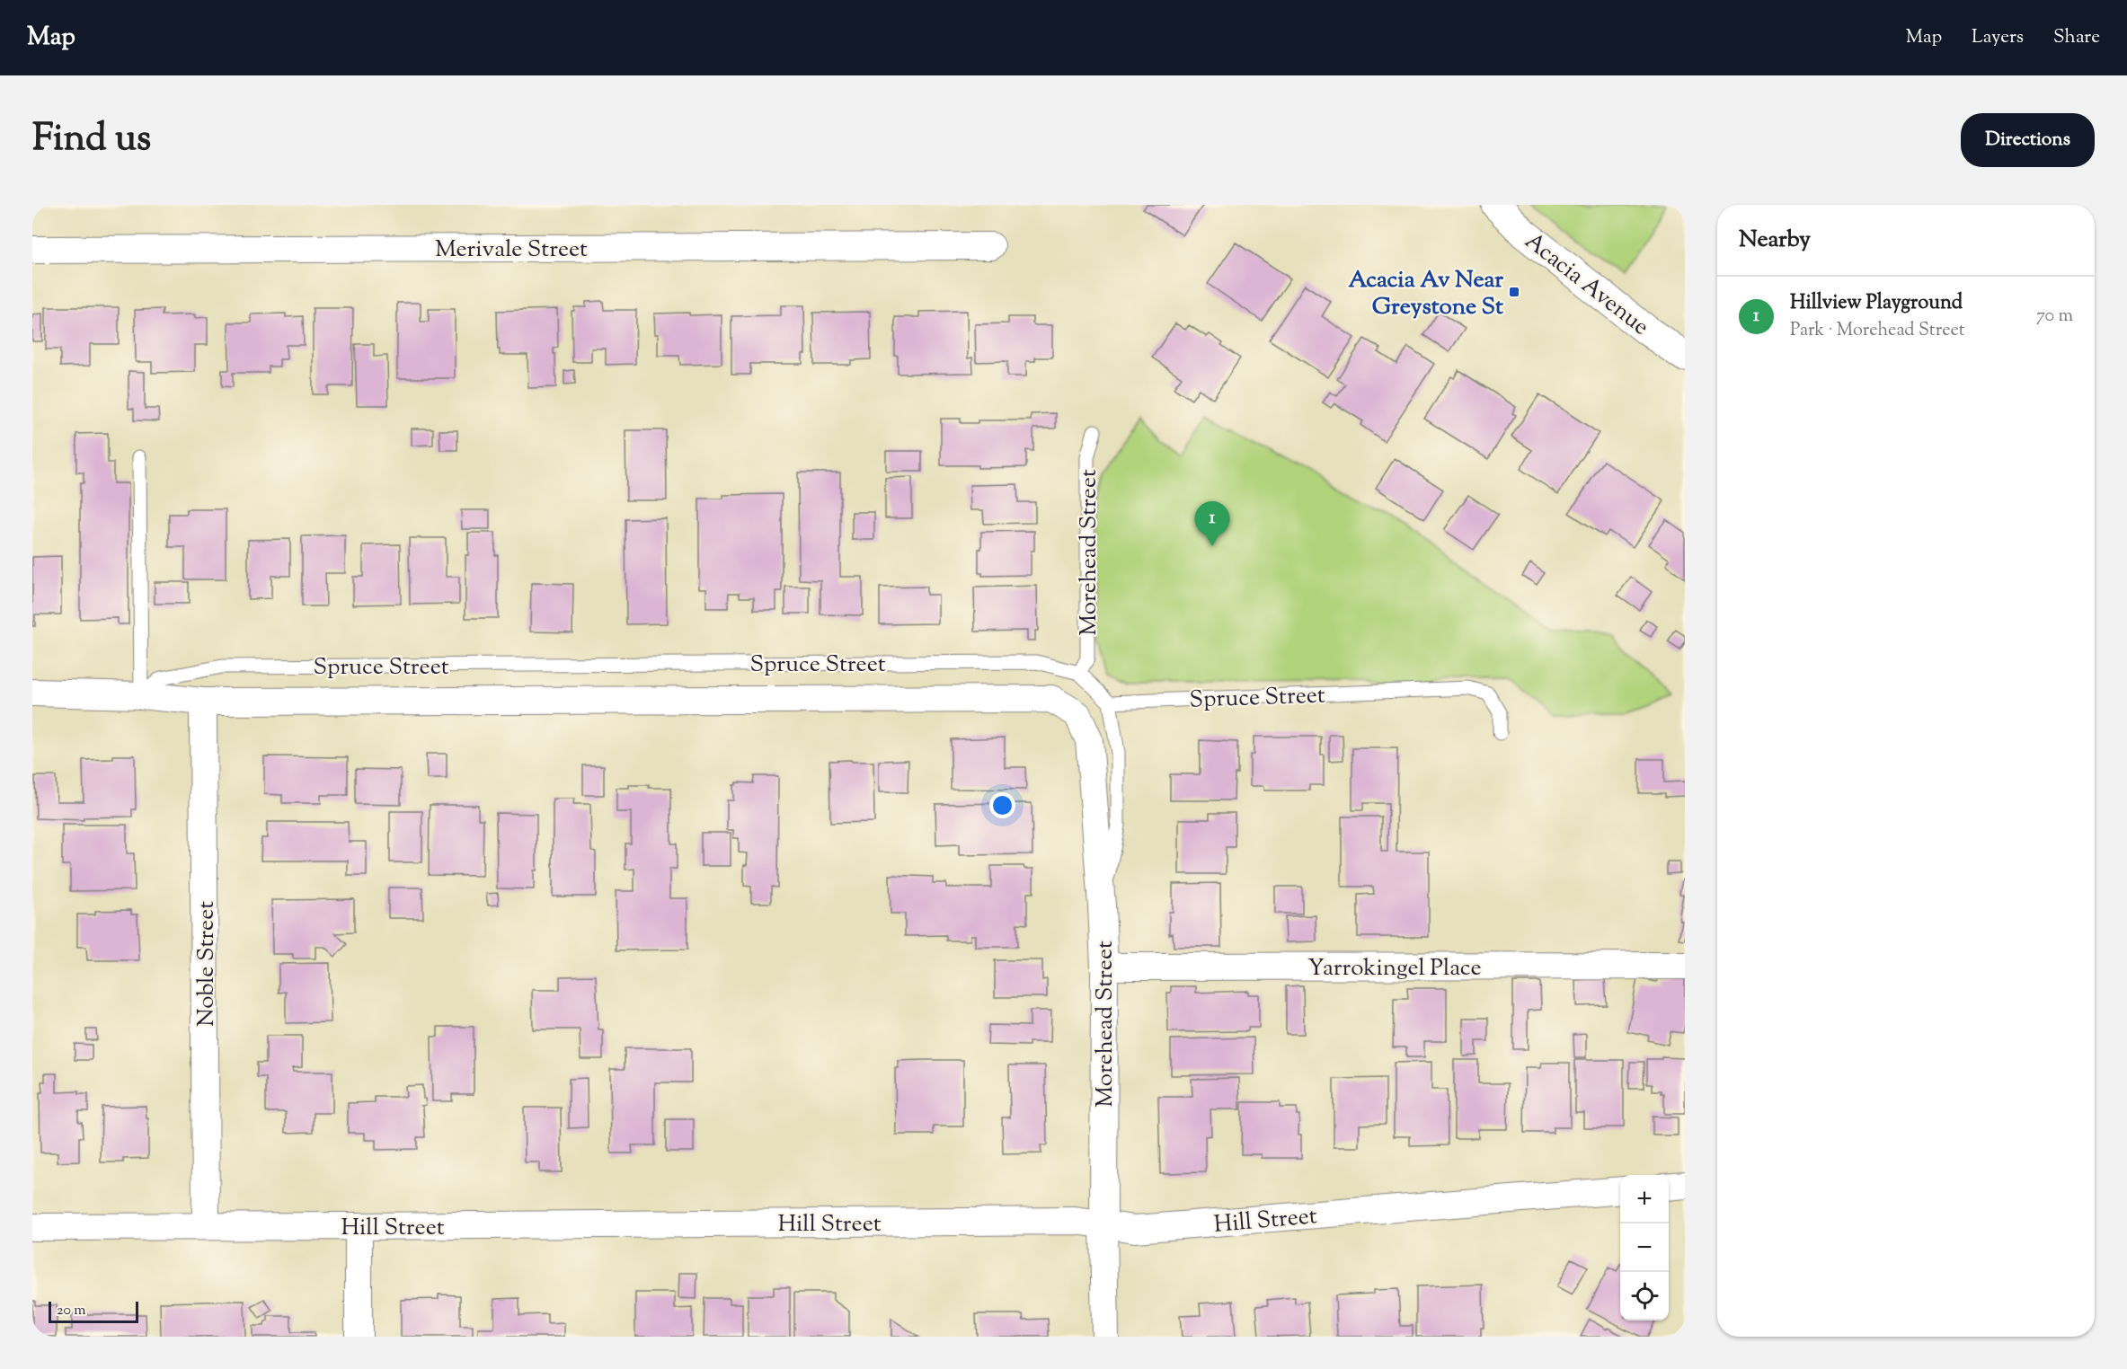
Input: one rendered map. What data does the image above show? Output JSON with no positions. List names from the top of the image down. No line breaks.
{"streets":{"street":["Merivale Street","Acacia Avenue","Morehead Street","Spruce Street","Noble Street","Yarrokingel Place","Hill Street"]},"crossings":[["Morehead Street","Spruce Street"],["Morehead Street","Yarrokingel Place"],["Morehead Street","Hill Street"],["Spruce Street","Noble Street"],["Noble Street","Hill Street"]],"places":{"transit":["Acacia Av Near Greystone St"]},"scale_bar":"20 m","page":{"header":"Map","nav":["Map","Layers","Share"],"title":"Find us","buttons":"Directions","heading":"Nearby","list":[{"mark":"1","name":"Hillview Playground","note":"Park · Morehead Street","value":"70 m"}],"pins":"1","map_buttons":["+","−"],"scale":"20 m"}}
